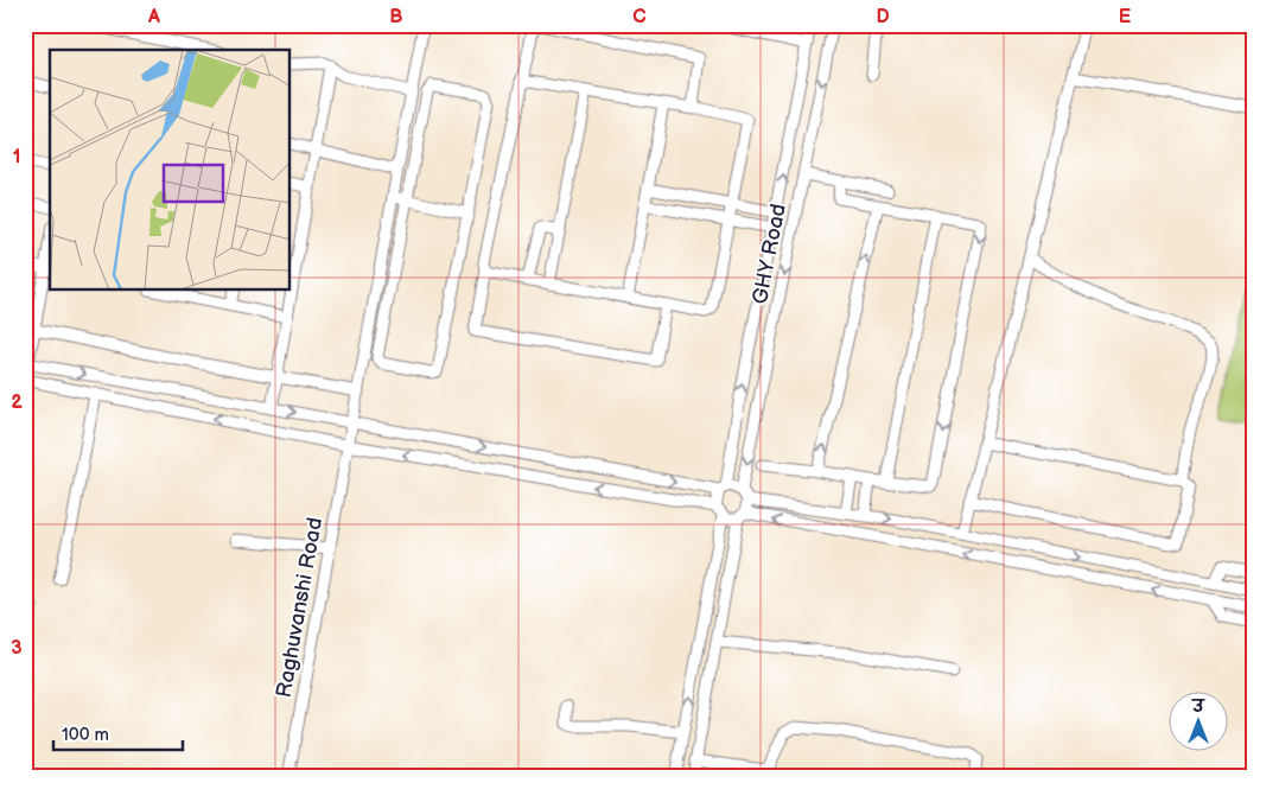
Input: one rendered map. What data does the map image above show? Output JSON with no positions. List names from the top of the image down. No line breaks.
{"streets":{"street":["GHY Road","Raghuvanshi Road"]},"scale_bar":"100 m","north":"top","grid":{"columns":["A","B","C","D","E"],"rows":["1","2","3"]}}
